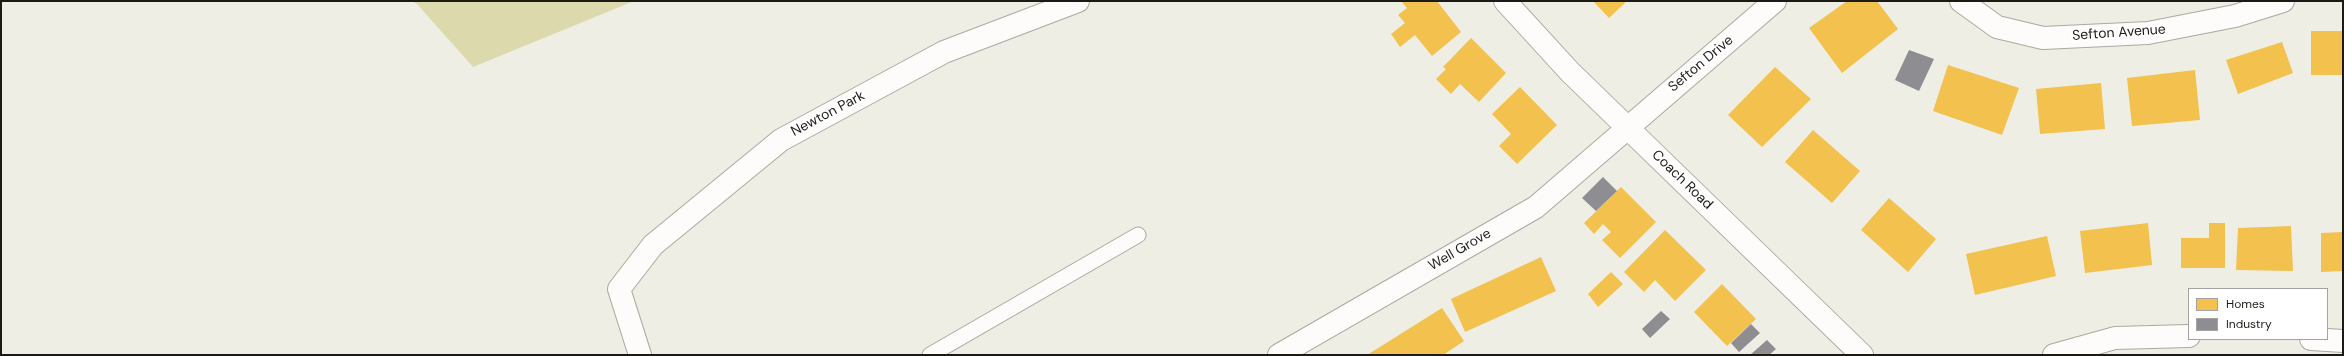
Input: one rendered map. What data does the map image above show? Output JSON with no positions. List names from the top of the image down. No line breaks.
{"streets":{"street":["Sefton Avenue","Sefton Drive","Newton Park","Coach Road","Well Grove"]},"crossings":[["Sefton Drive","Coach Road"],["Sefton Drive","Well Grove"],["Coach Road","Well Grove"]],"legend":["Homes","Industry"]}
